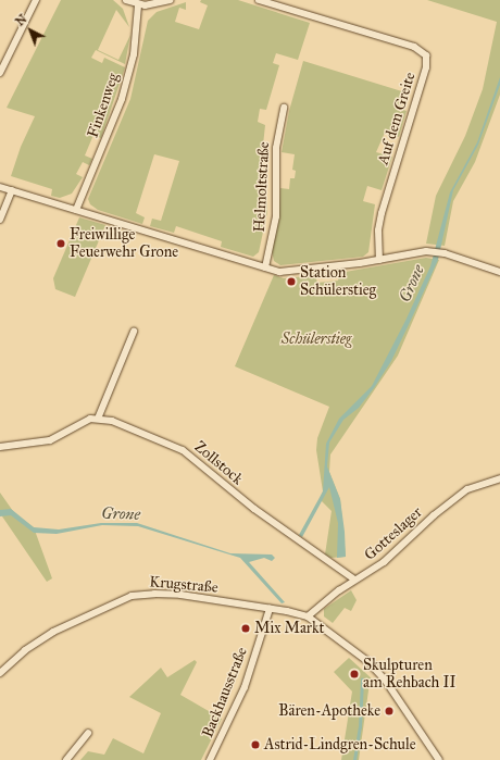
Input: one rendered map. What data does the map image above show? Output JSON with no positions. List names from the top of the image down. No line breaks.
{"streets":{"street":["Finkenweg","Auf dem Greite","Helmoltstraße","Zollstock","Gotteslager","Krugstraße","Backhausstraße"]},"crossings":[["Zollstock","Gotteslager"],["Gotteslager","Krugstraße"],["Krugstraße","Backhausstraße"]],"water":["Grone"],"parks":["Schülerstieg"],"places":["Freiwillige Feuerwehr Grone","Station Schülerstieg","Mix Markt","Skulpturen am Rehbach II","Bären-Apotheke","Astrid-Lindgren-Schule"],"north":"top left"}
